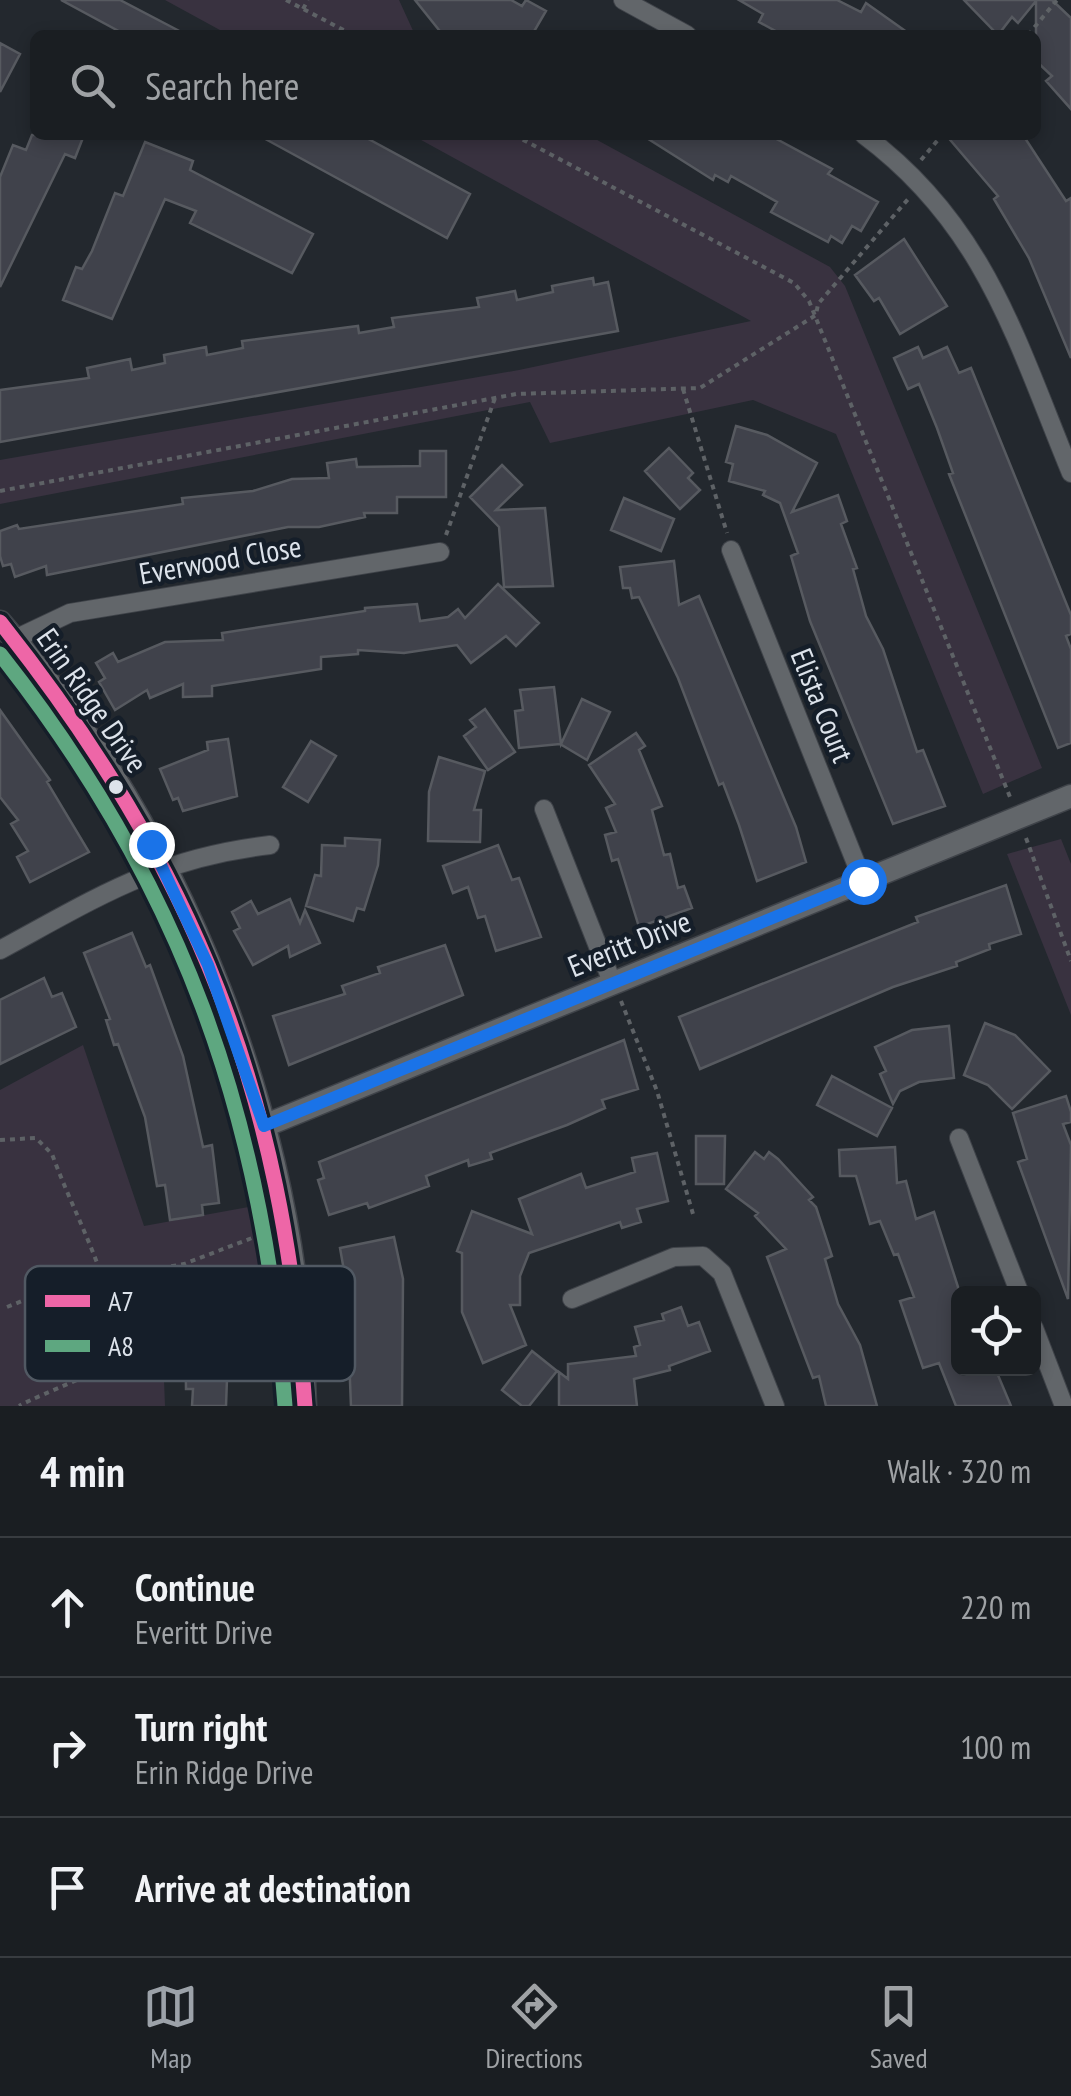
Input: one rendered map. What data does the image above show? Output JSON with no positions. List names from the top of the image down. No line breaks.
{"streets":{"street":["Everwood Close","Erin Ridge Drive","Elista Court","Everitt Drive"]},"crossings":[["Everwood Close","Erin Ridge Drive"],["Erin Ridge Drive","Everitt Drive"],["Elista Court","Everitt Drive"]],"lines":["transit line A7","transit line A8"],"legend":["A7","A8"],"page":{"search":"Search here","heading":["4 min","Walk · 320 m"],"list":[["Continue","Everitt Drive","220 m"],["Turn right","Erin Ridge Drive","100 m"],"Arrive at destination"],"nav":["Map","Directions","Saved"]}}
